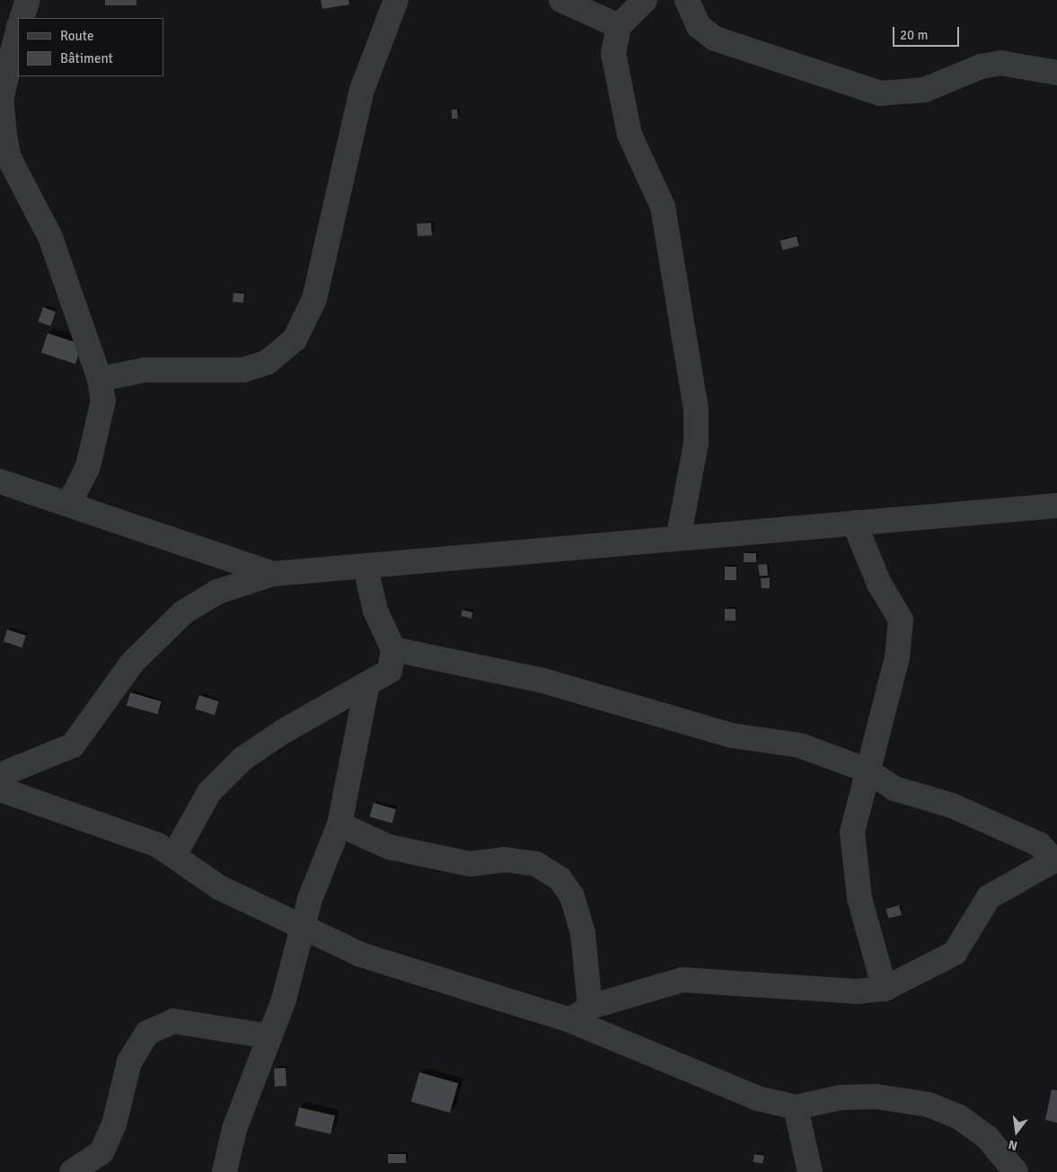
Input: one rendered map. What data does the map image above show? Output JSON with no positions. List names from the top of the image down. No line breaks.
{"legend":["Route","Bâtiment"],"scale_bar":"20 m","north":"bottom"}
